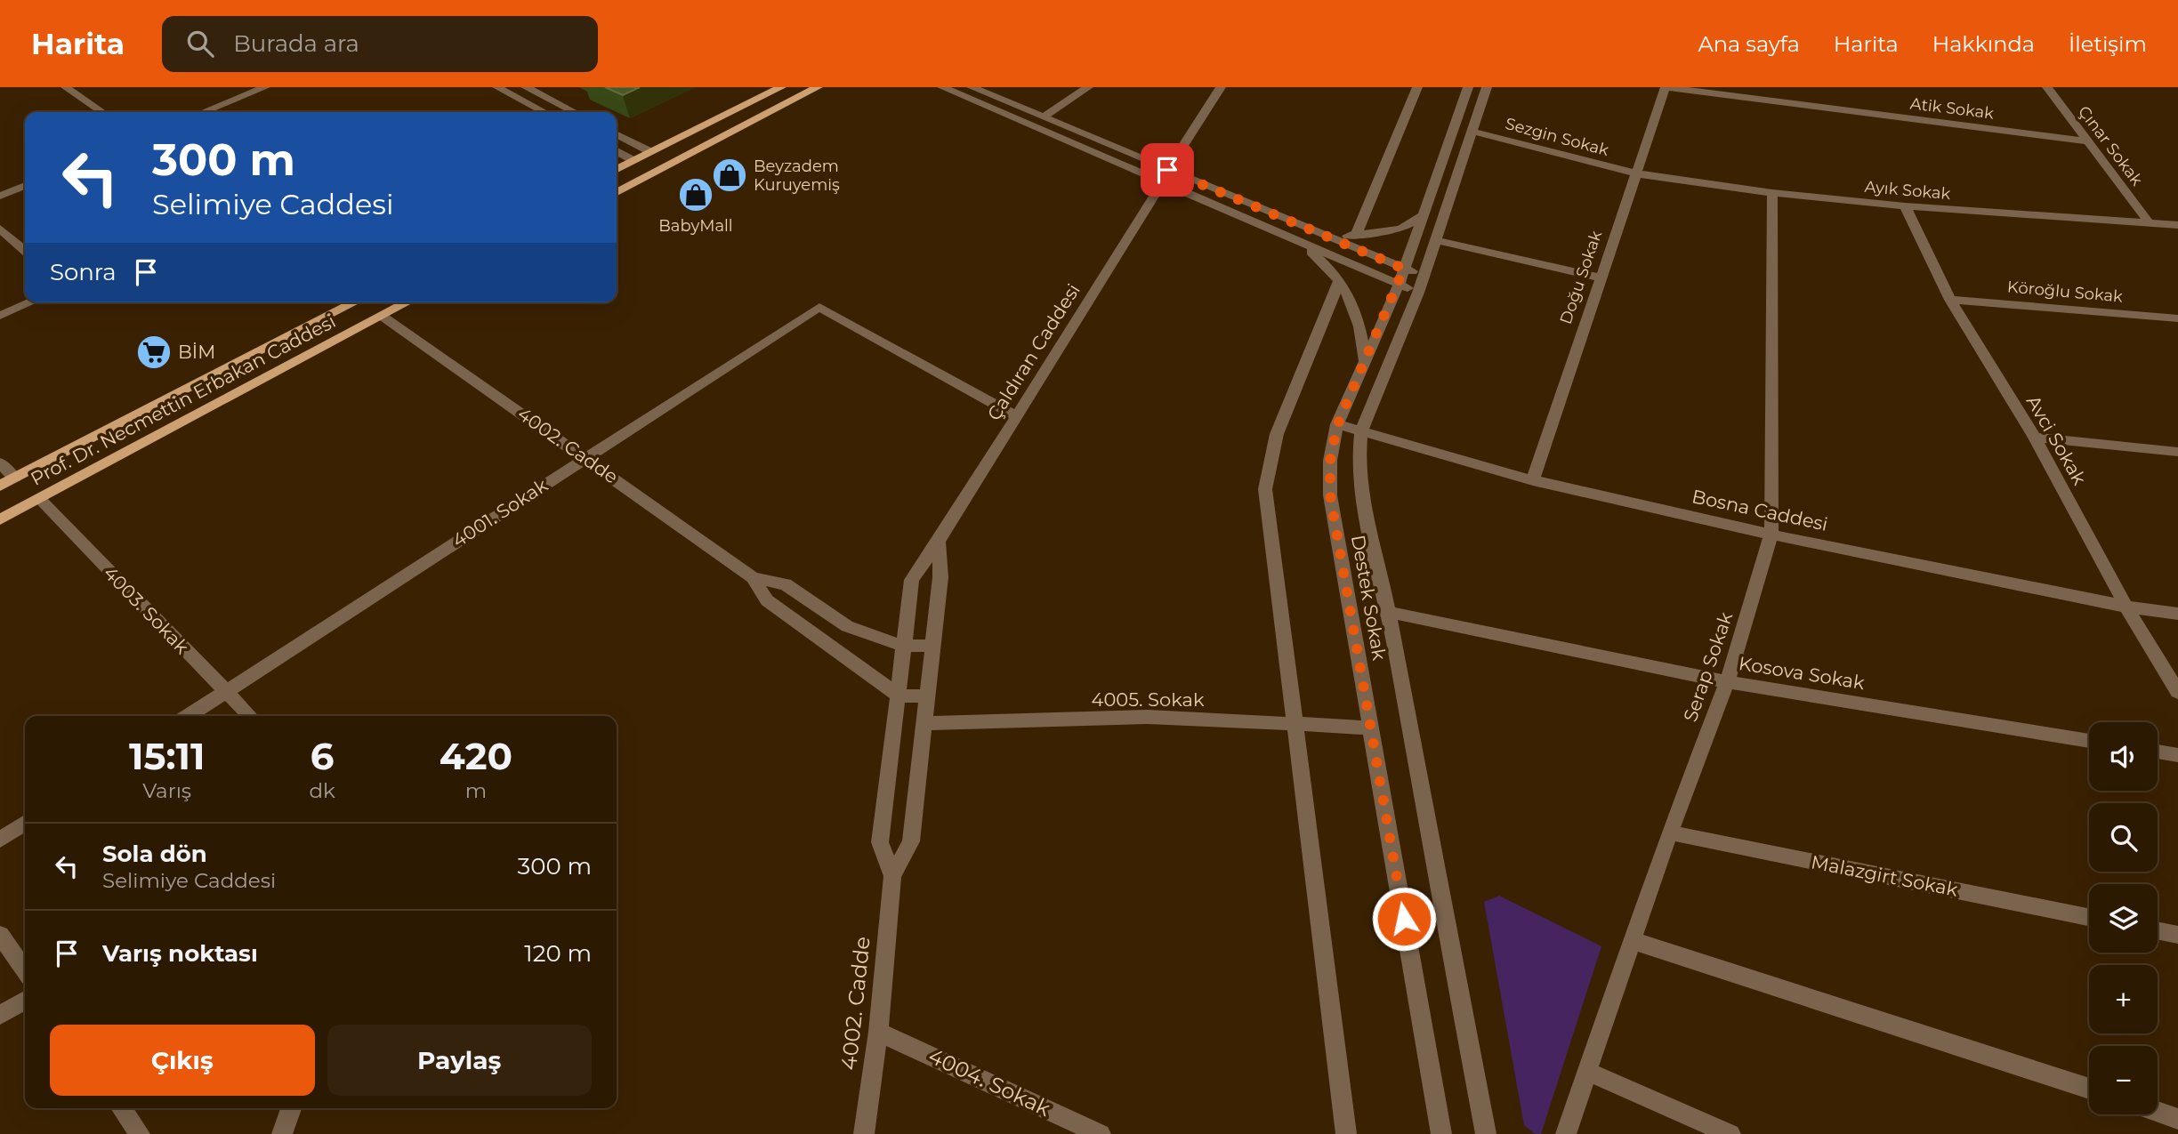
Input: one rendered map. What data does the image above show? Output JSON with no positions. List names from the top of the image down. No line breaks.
{"streets":{"main road":["Prof. Dr. Necmettin Erbakan Caddesi"],"street":["Atik Sokak","Sezgin Sokak","Çınar Sokak","Ayık Sokak","Doğu Sokak","Köroğlu Sokak","Çaldıran Caddesi","Avci Sokak","4002. Cadde","Bosna Caddesi","4001. Sokak","Destek Sokak","4003. Sokak","Serap Sokak","Kosova Sokak","4005. Sokak","Malazgirt Sokak","4004. Sokak"]},"crossings":[["Atik Sokak","Çınar Sokak"],["Atik Sokak","Doğu Sokak"],["Sezgin Sokak","Ayık Sokak"],["Sezgin Sokak","Doğu Sokak"],["Sezgin Sokak","Destek Sokak"],["Çınar Sokak","Ayık Sokak"],["Ayık Sokak","Doğu Sokak"],["Ayık Sokak","Avci Sokak"],["Ayık Sokak","Serap Sokak"],["Doğu Sokak","Bosna Caddesi"],["Köroğlu Sokak","Avci Sokak"],["Çaldıran Caddesi","4002. Cadde"],["Çaldıran Caddesi","4001. Sokak"],["Prof. Dr. Necmettin Erbakan Caddesi","4002. Cadde"],["Prof. Dr. Necmettin Erbakan Caddesi","4003. Sokak"],["Avci Sokak","Bosna Caddesi"],["4002. Cadde","4001. Sokak"],["4002. Cadde","4005. Sokak"],["4002. Cadde","4004. Sokak"],["Bosna Caddesi","Destek Sokak"],["Bosna Caddesi","Serap Sokak"],["4001. Sokak","4003. Sokak"],["Destek Sokak","Kosova Sokak"],["Destek Sokak","4005. Sokak"],["Serap Sokak","Kosova Sokak"],["Serap Sokak","Malazgirt Sokak"]],"places":{"shop":["Beyzadem Kuruyemiş","BabyMall"],"supermarket":["BİM"]},"page":{"header":"Harita","search":"Burada ara","nav":["Ana sayfa","Harita","Hakkında","İletişim"],"turn":["300 m","Selimiye Caddesi"],"then":"Sonra","eta":["15:11","Varış","6","dk","420","m"],"map_buttons":["+","−"],"list":[{"name":"Sola dön","note":"Selimiye Caddesi","value":"300 m"},{"name":"Varış noktası","value":"120 m"}],"buttons":["Çıkış","Paylaş"]}}
